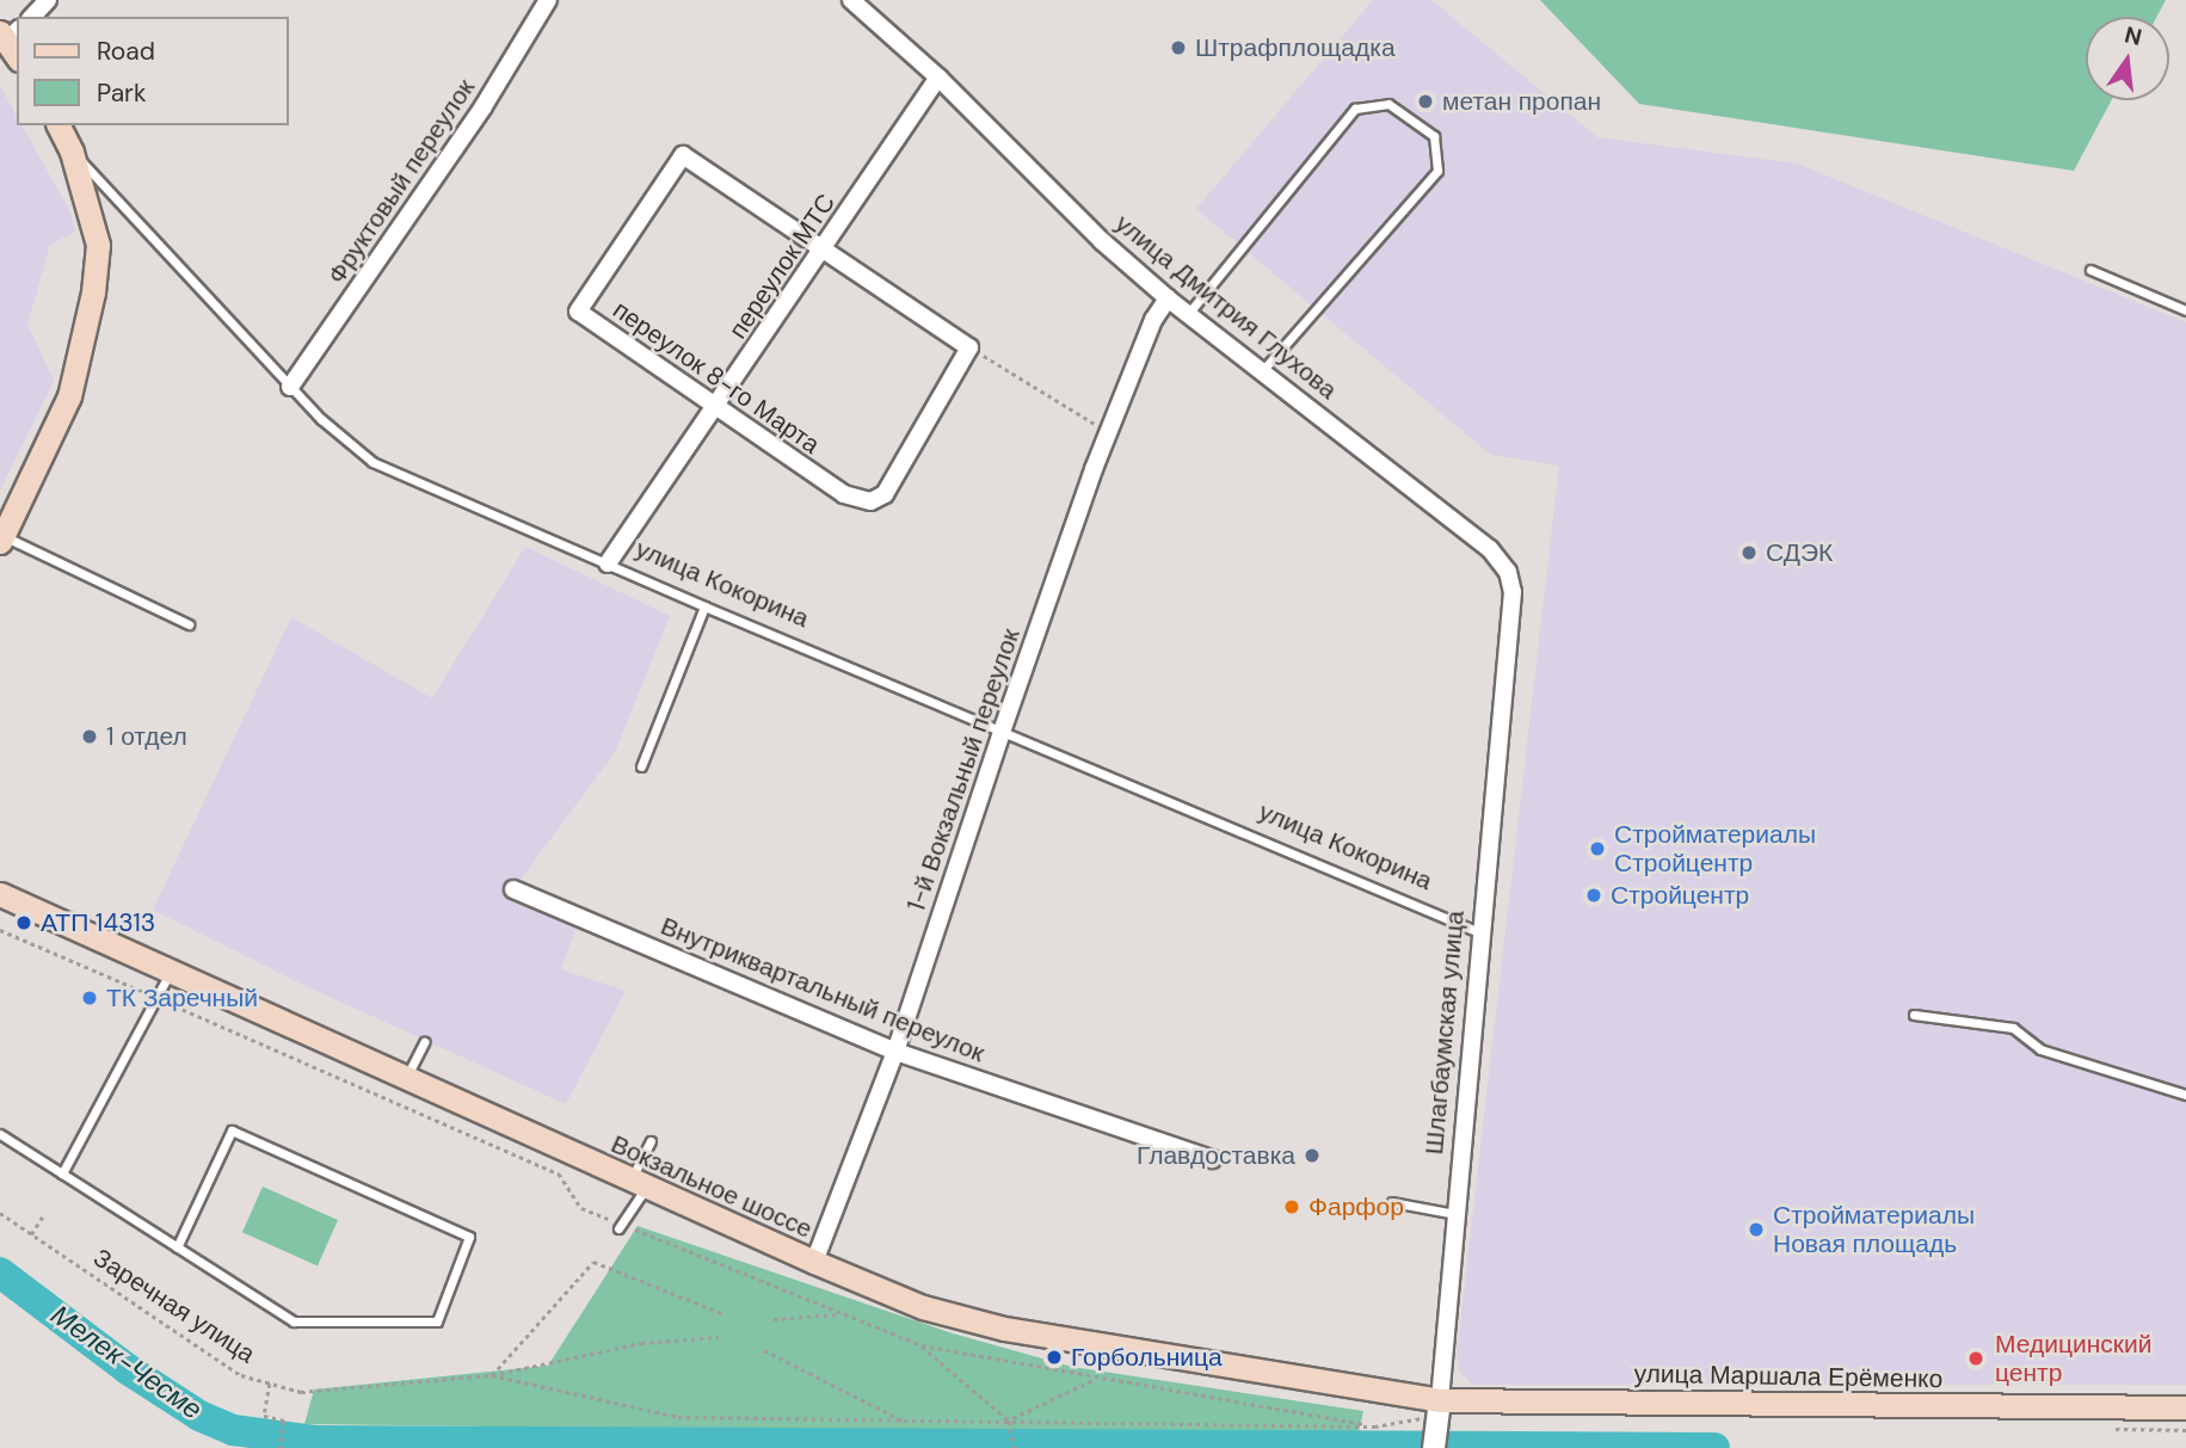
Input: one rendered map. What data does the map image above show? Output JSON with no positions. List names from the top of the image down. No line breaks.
{"streets":{"main road":["улица Кокорина","Вокзальное шоссе","улица Маршала Ерёменко"],"street":["Фруктовый переулок","переулок МТС","улица Дмитрия Глухова","переулок 8-го Марта","1-й Вокзальный переулок","Внутриквартальный переулок","Шлагбаумская улица"],"path":["Заречная улица"]},"crossings":[["Фруктовый переулок","улица Кокорина"],["переулок МТС","улица Дмитрия Глухова"],["переулок МТС","переулок 8-го Марта"],["переулок МТС","улица Кокорина"],["улица Дмитрия Глухова","1-й Вокзальный переулок"],["улица Дмитрия Глухова","Шлагбаумская улица"],["улица Кокорина","1-й Вокзальный переулок"],["улица Кокорина","Шлагбаумская улица"],["1-й Вокзальный переулок","Внутриквартальный переулок"],["1-й Вокзальный переулок","Вокзальное шоссе"],["Шлагбаумская улица","Вокзальное шоссе"],["Шлагбаумская улица","улица Маршала Ерёменко"],["Вокзальное шоссе","улица Маршала Ерёменко"]],"water":["Мелек-Чесме"],"places":["Штрафплощадка","метан пропан","СДЭК","1 отдел","Стройматериалы Стройцентр","Стройцентр","АТП 14313","ТК Заречный","Главдоставка","Фарфор","Стройматериалы Новая площадь","Горбольница","Медицинский центр"],"legend":["Road","Park"],"north":"top"}
